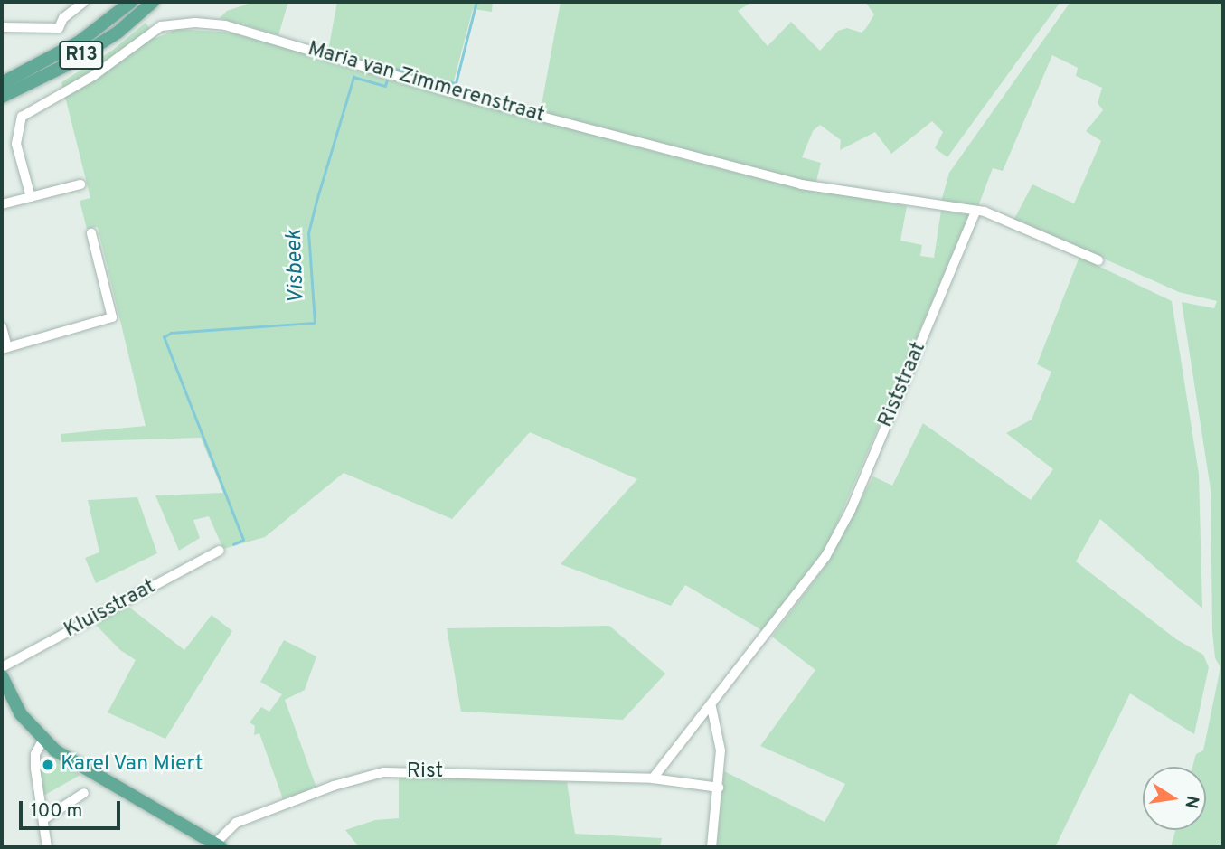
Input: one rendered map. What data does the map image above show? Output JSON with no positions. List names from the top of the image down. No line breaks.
{"streets":{"main road":["R13"],"street":["Maria van Zimmerenstraat","Riststraat","Kluisstraat","Rist"]},"crossings":[["Maria van Zimmerenstraat","Riststraat"]],"water":["Visbeek"],"places":["Karel Van Miert"],"scale_bar":"100 m","north":"right"}
